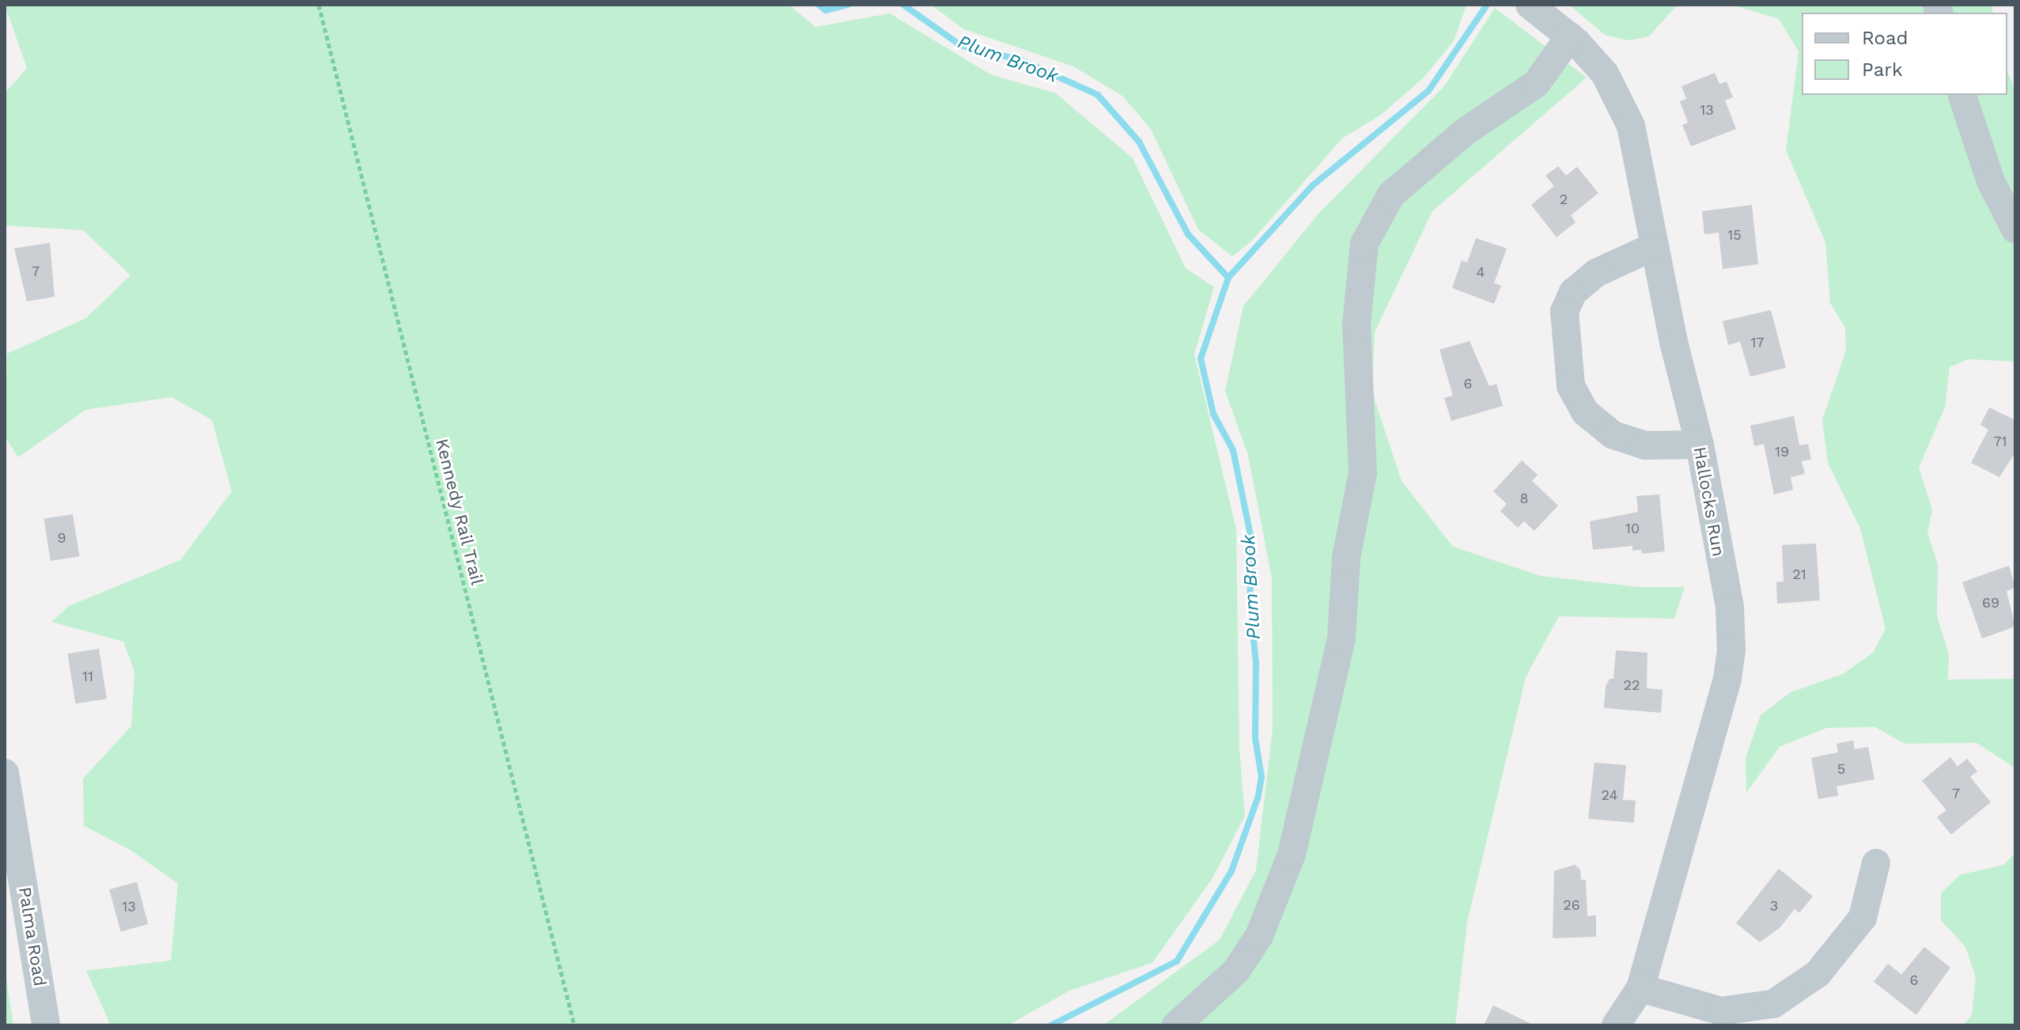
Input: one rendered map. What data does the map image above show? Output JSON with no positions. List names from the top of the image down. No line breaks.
{"streets":{"street":["Hallocks Run","Palma Road"],"path":["Kennedy Rail Trail"]},"water":["Plum Brook"],"house_numbers":["13","2","15","7","4","17","6","71","19","8","10","9","21","69","11","22","5","7","24","26","3","13","6"],"legend":["Road","Park"]}
